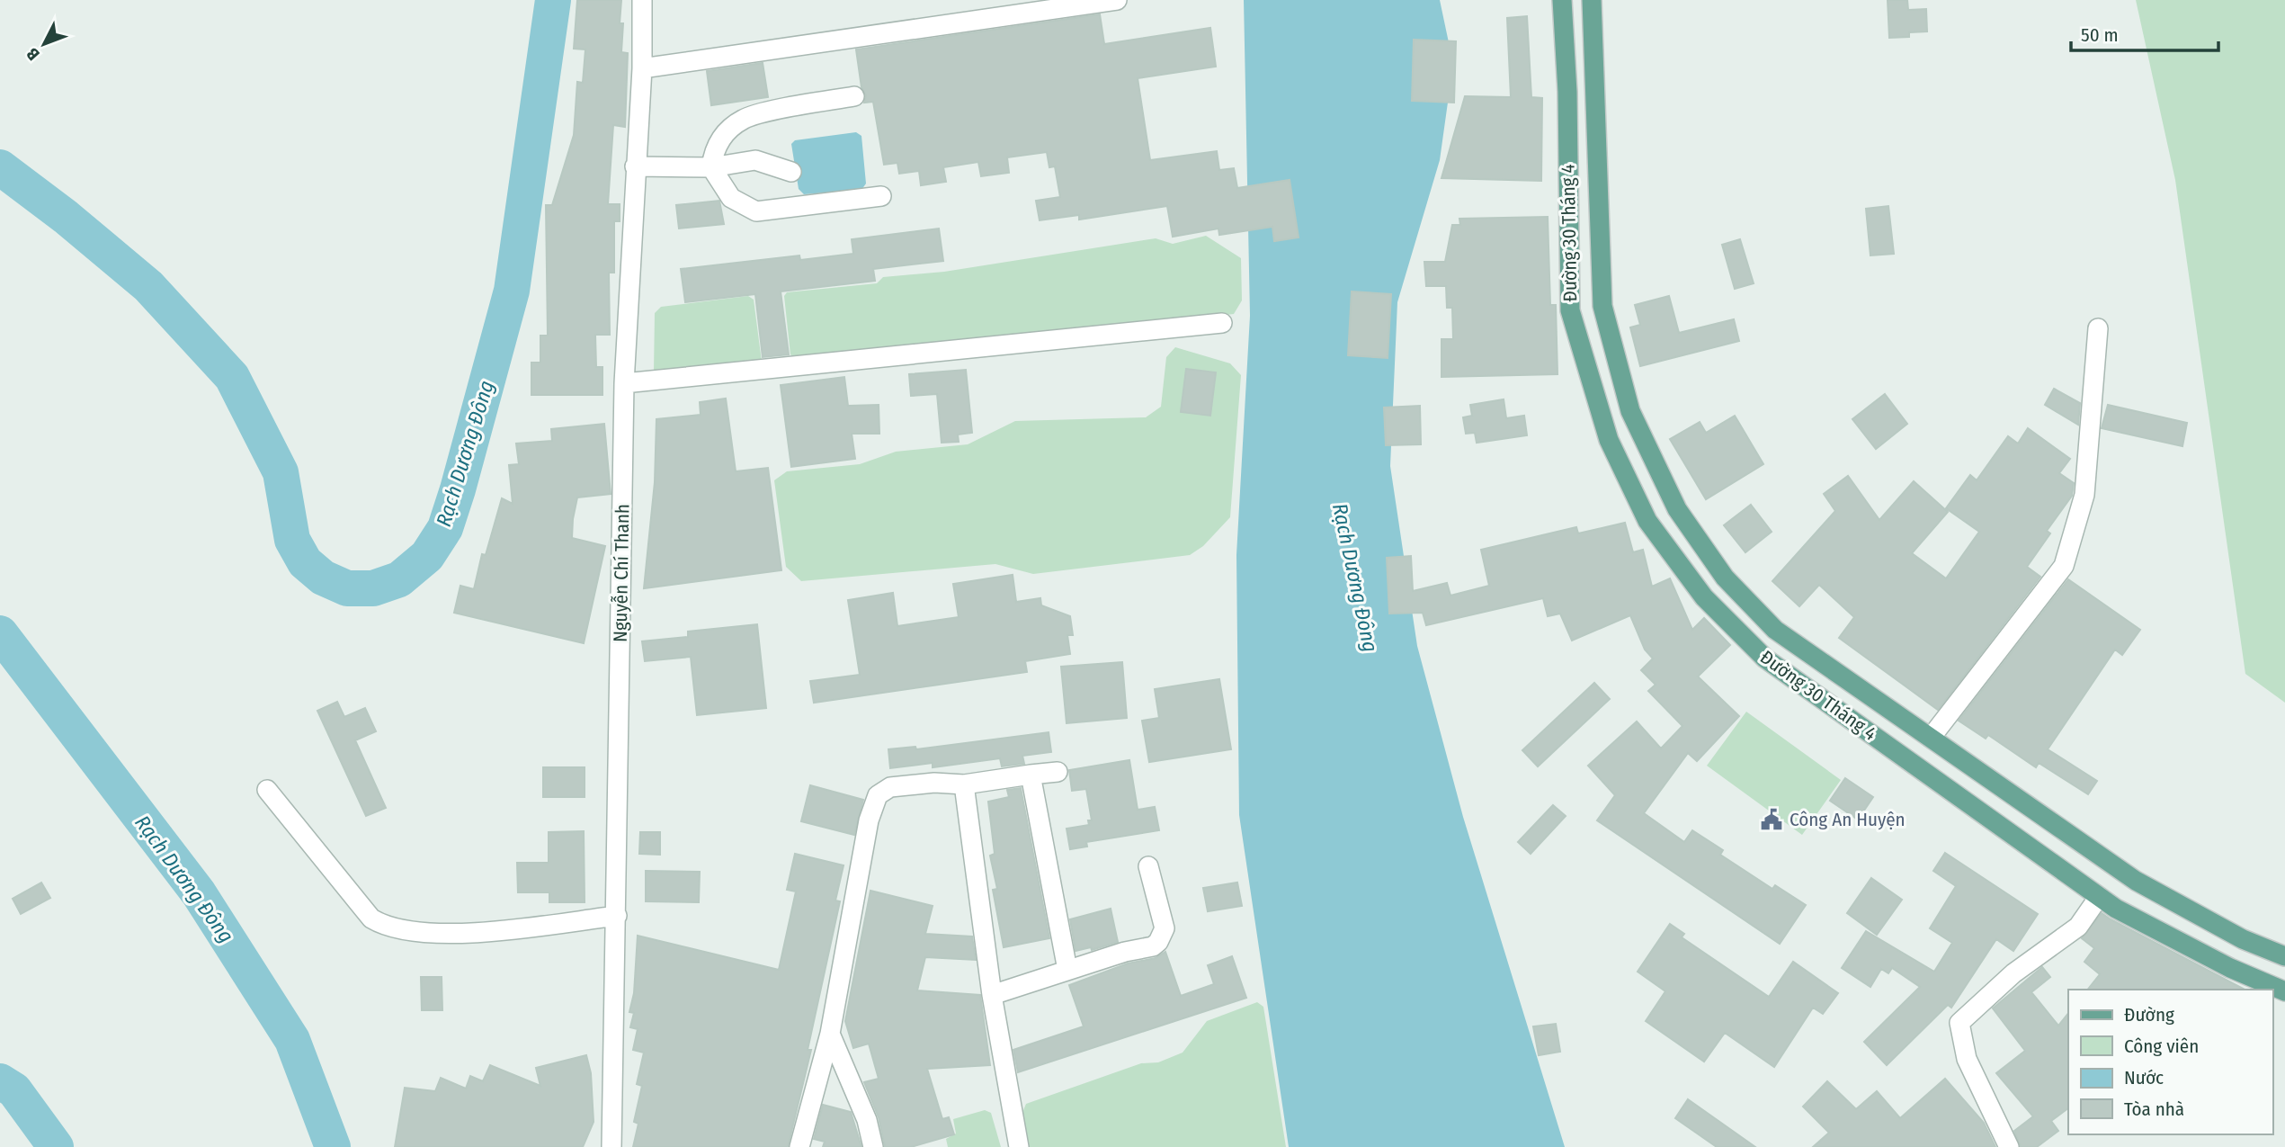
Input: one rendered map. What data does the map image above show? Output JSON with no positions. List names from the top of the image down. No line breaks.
{"streets":{"main road":["Đường 30 Tháng 4"],"street":["Nguyễn Chí Thanh"]},"water":["Rạch Dương Đông"],"places":{"public building":["Công An Huyện"]},"legend":["Đường","Công viên","Nước","Tòa nhà"],"scale_bar":"50 m","north":"bottom left"}
